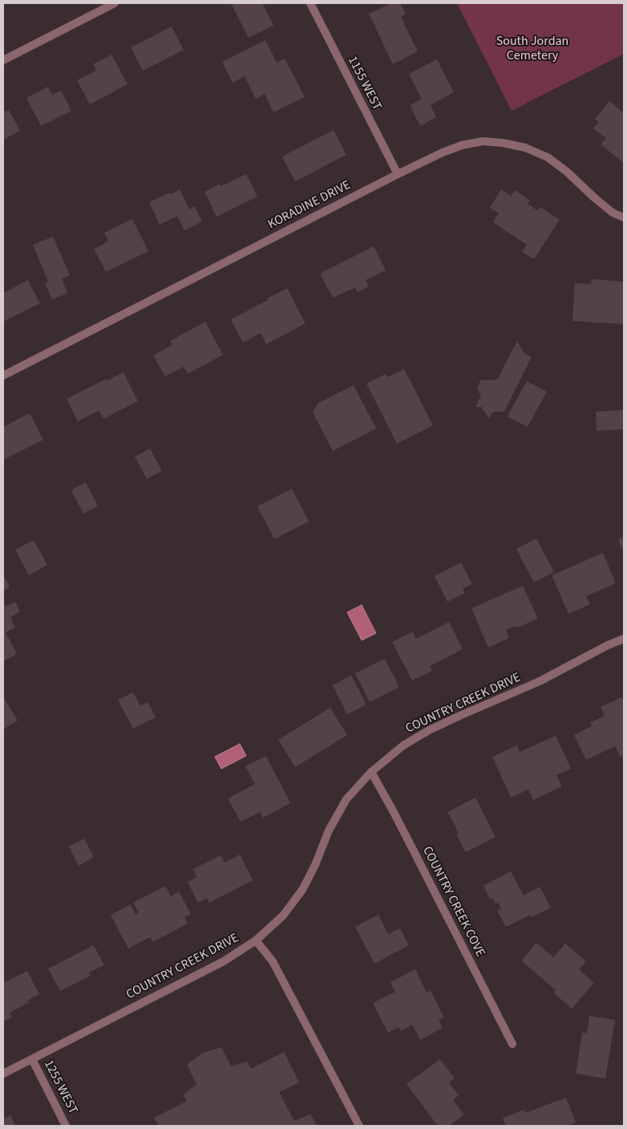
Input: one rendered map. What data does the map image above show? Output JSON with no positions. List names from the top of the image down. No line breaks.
{"streets":{"street":["1155 WEST","KORADINE DRIVE","COUNTRY CREEK DRIVE","COUNTRY CREEK COVE","1255 WEST"]},"crossings":[["1155 WEST","KORADINE DRIVE"],["COUNTRY CREEK DRIVE","COUNTRY CREEK COVE"],["COUNTRY CREEK DRIVE","1255 WEST"]],"parks":["South Jordan Cemetery"]}
